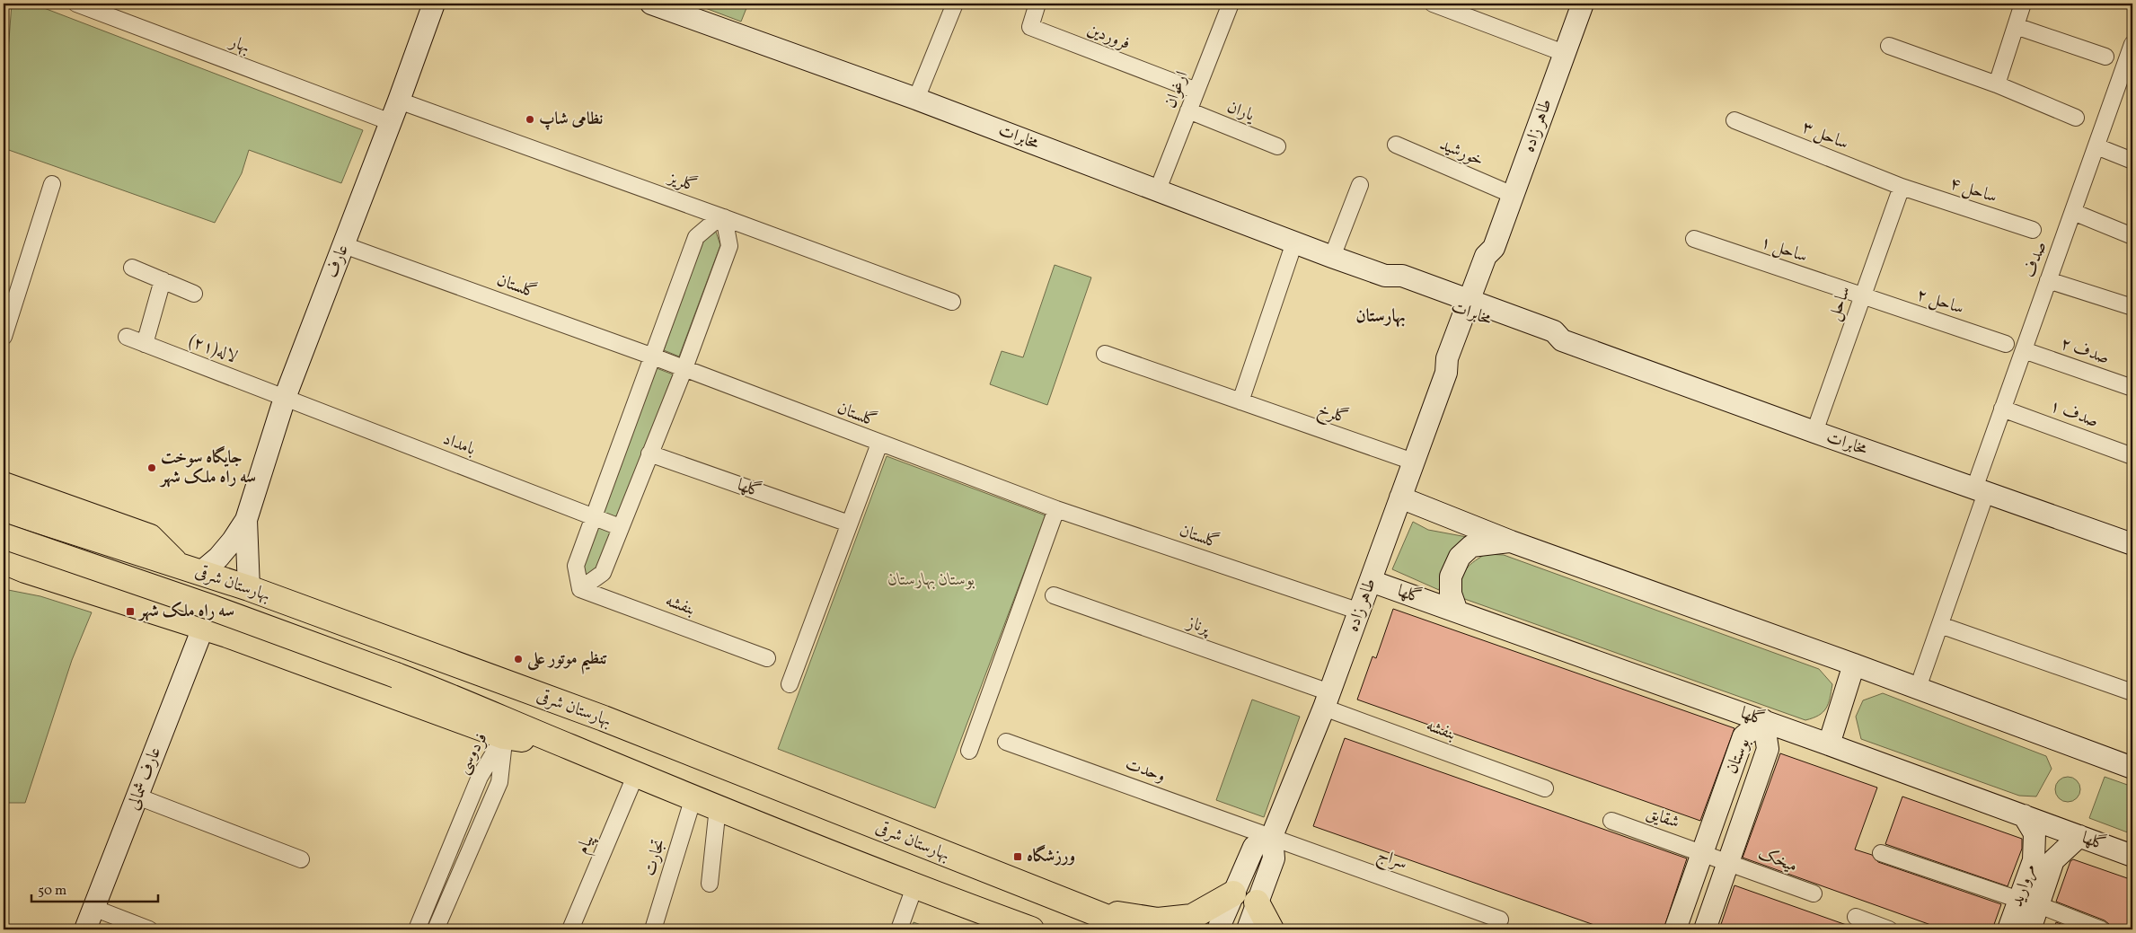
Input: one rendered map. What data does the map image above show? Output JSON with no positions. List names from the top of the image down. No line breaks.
{"streets":{"main road":["بهارستان شرقی"],"street":["فروردین","بهار","ارغوان","یاران","طاهر زاده","ساحل ۳","مخابرات","خورشید","گلریز","ساحل ۴","ساحل ۱","صدف","عارف","گلستان","ساحل ۲","ساحل","لاله(۲۱)","صدف ۲","گلرخ","صدف ۱","بامداد","گلها","بنفشه","پرناز","فردوسی","بوستان","وحدت","عارف شمالی","شقایق","پیام","تجارت","سراج","میخک","مروارید"]},"crossings":[["فروردین","ارغوان"],["بهار","عارف"],["ارغوان","یاران"],["ارغوان","مخابرات"],["طاهر زاده","مخابرات"],["طاهر زاده","خورشید"],["طاهر زاده","گلستان"],["طاهر زاده","گلرخ"],["طاهر زاده","گلها"],["طاهر زاده","بنفشه"],["طاهر زاده","پرناز"],["طاهر زاده","وحدت"],["طاهر زاده","سراج"],["ساحل ۳","ساحل ۴"],["ساحل ۳","ساحل"],["مخابرات","صدف"],["مخابرات","ساحل"],["گلریز","عارف"],["ساحل ۴","ساحل"],["ساحل ۱","ساحل ۲"],["ساحل ۱","ساحل"],["صدف","صدف ۲"],["صدف","صدف ۱"],["عارف","گلستان"],["عارف","لاله(۲۱)"],["عارف","بامداد"],["ساحل ۲","ساحل"],["لاله(۲۱)","بامداد"],["گلها","بوستان"],["گلها","مروارید"],["بهارستان شرقی","فردوسی"],["بهارستان شرقی","عارف شمالی"],["بهارستان شرقی","پیام"],["بهارستان شرقی","تجارت"],["بنفشه","پرناز"],["بوستان","شقایق"],["بوستان","میخک"],["وحدت","سراج"],["شقایق","میخک"]],"districts":["بهارستان"],"parks":["بوستان بهارستان"],"places":{"other":["نظامی شاپ","جایگاه سوخت سه راه ملک شهر","تنظیم موتور علی"],"transit":["سه راه ملک شهر","ورزشگاه"]},"scale_bar":"50 m"}
